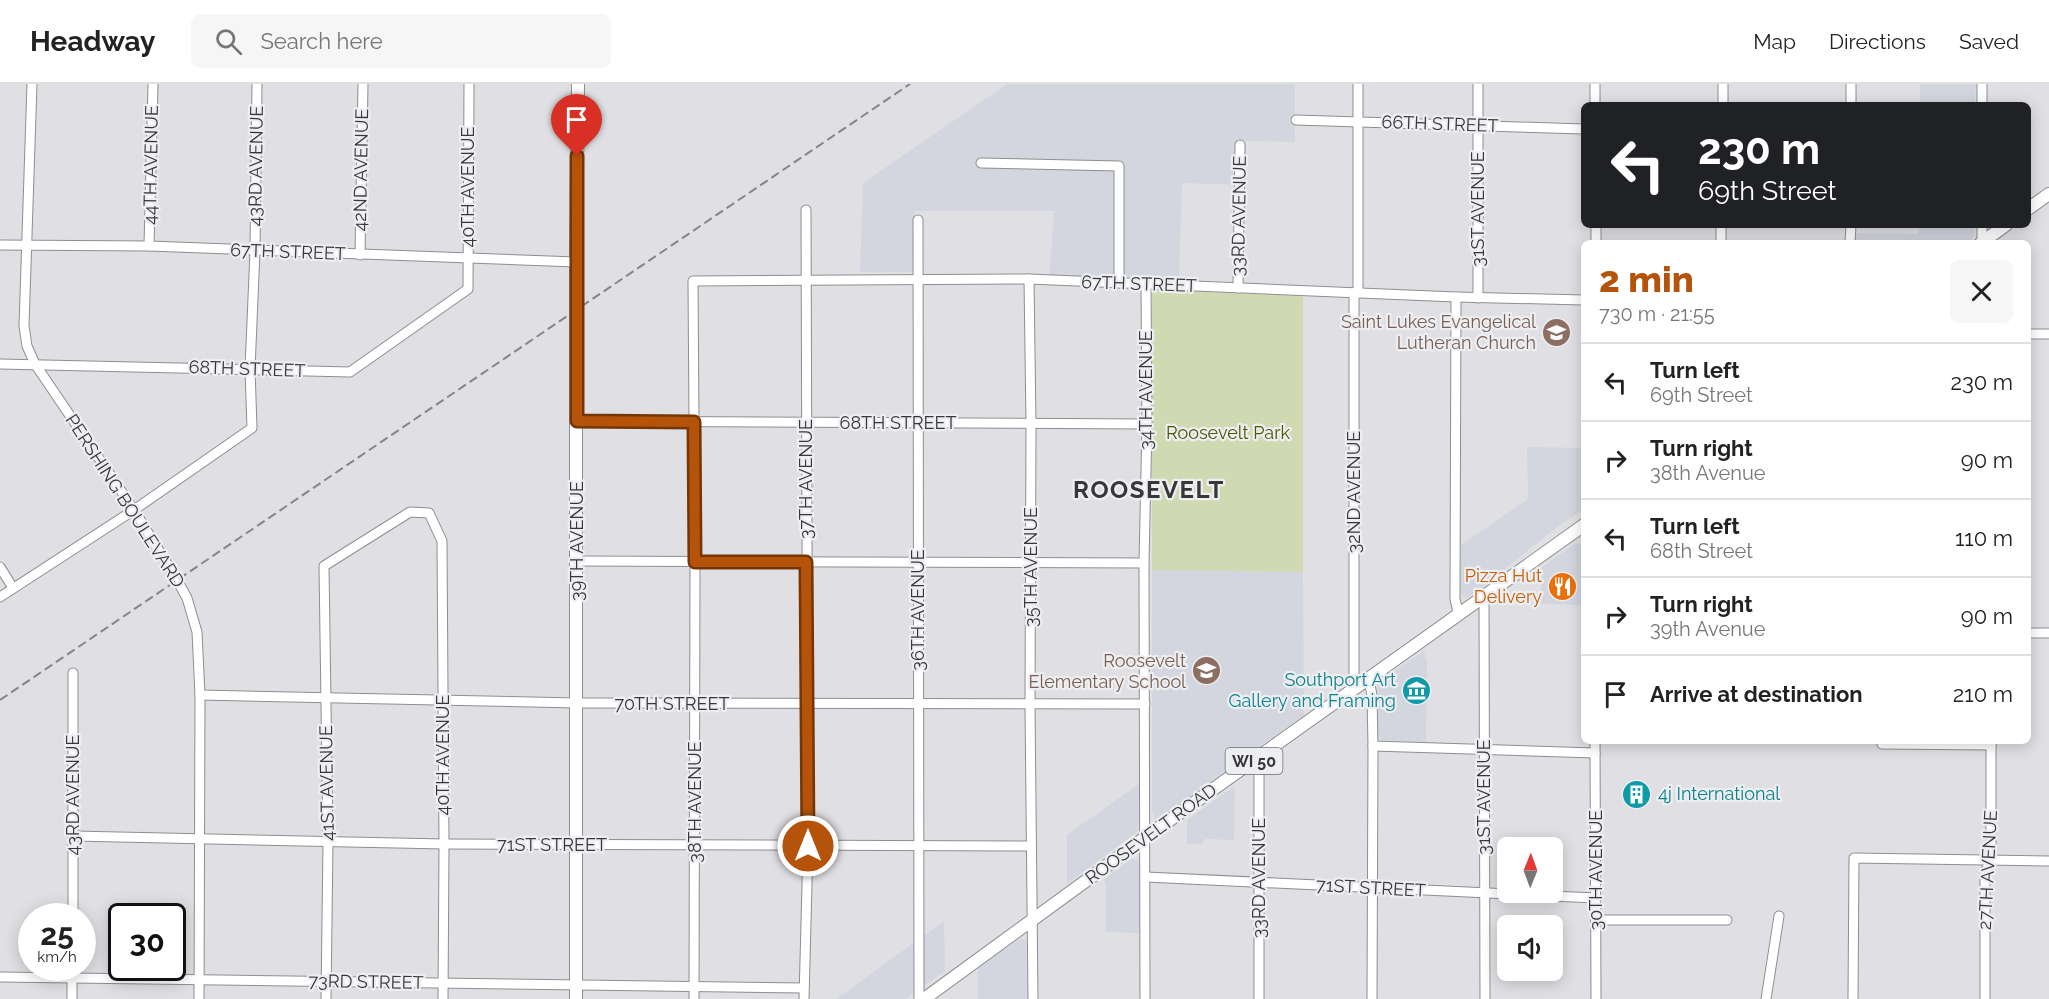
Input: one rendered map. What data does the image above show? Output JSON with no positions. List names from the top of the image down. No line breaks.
{"streets":{"main road":["39TH AVENUE","WI 50","ROOSEVELT ROAD"],"street":["66TH STREET","44TH AVENUE","43RD AVENUE","42ND AVENUE","40TH AVENUE","31ST AVENUE","33RD AVENUE","67TH STREET","68TH STREET","34TH AVENUE","37TH AVENUE","32ND AVENUE","PERSHING BOULEVARD","35TH AVENUE","36TH AVENUE","70TH STREET","41ST AVENUE","38TH AVENUE","71ST STREET","30TH AVENUE","27TH AVENUE","73RD STREET"]},"crossings":[["66TH STREET","31ST AVENUE"],["66TH STREET","32ND AVENUE"],["44TH AVENUE","67TH STREET"],["43RD AVENUE","67TH STREET"],["43RD AVENUE","68TH STREET"],["43RD AVENUE","PERSHING BOULEVARD"],["43RD AVENUE","71ST STREET"],["42ND AVENUE","67TH STREET"],["40TH AVENUE","67TH STREET"],["40TH AVENUE","68TH STREET"],["40TH AVENUE","70TH STREET"],["40TH AVENUE","41ST AVENUE"],["40TH AVENUE","71ST STREET"],["40TH AVENUE","73RD STREET"],["31ST AVENUE","67TH STREET"],["31ST AVENUE","ROOSEVELT ROAD"],["31ST AVENUE","71ST STREET"],["33RD AVENUE","67TH STREET"],["33RD AVENUE","ROOSEVELT ROAD"],["33RD AVENUE","71ST STREET"],["67TH STREET","34TH AVENUE"],["67TH STREET","37TH AVENUE"],["67TH STREET","32ND AVENUE"],["67TH STREET","PERSHING BOULEVARD"],["67TH STREET","39TH AVENUE"],["67TH STREET","35TH AVENUE"],["67TH STREET","36TH AVENUE"],["67TH STREET","38TH AVENUE"],["68TH STREET","34TH AVENUE"],["68TH STREET","37TH AVENUE"],["68TH STREET","PERSHING BOULEVARD"],["68TH STREET","39TH AVENUE"],["68TH STREET","35TH AVENUE"],["68TH STREET","36TH AVENUE"],["68TH STREET","38TH AVENUE"],["34TH AVENUE","70TH STREET"],["34TH AVENUE","ROOSEVELT ROAD"],["34TH AVENUE","71ST STREET"],["37TH AVENUE","70TH STREET"],["37TH AVENUE","71ST STREET"],["37TH AVENUE","73RD STREET"],["32ND AVENUE","ROOSEVELT ROAD"],["PERSHING BOULEVARD","70TH STREET"],["PERSHING BOULEVARD","71ST STREET"],["PERSHING BOULEVARD","73RD STREET"],["39TH AVENUE","70TH STREET"],["39TH AVENUE","71ST STREET"],["39TH AVENUE","73RD STREET"],["35TH AVENUE","70TH STREET"],["35TH AVENUE","ROOSEVELT ROAD"],["35TH AVENUE","71ST STREET"],["36TH AVENUE","70TH STREET"],["36TH AVENUE","71ST STREET"],["70TH STREET","41ST AVENUE"],["70TH STREET","38TH AVENUE"],["41ST AVENUE","71ST STREET"],["41ST AVENUE","73RD STREET"],["38TH AVENUE","71ST STREET"],["38TH AVENUE","73RD STREET"],["71ST STREET","30TH AVENUE"]],"districts":["ROOSEVELT"],"parks":["Roosevelt Park"],"places":{"school or university":["Saint Lukes Evangelical Lutheran Church","Roosevelt Elementary School"],"restaurant":["Pizza Hut Delivery"],"museum":["Southport Art Gallery and Framing"],"building":["4j International"]},"north":"top","page":{"header":"Headway","search":"Search here","nav":["Map","Directions","Saved"],"turn":["230 m","69th Street"],"heading":["2 min","730 m · 21:55"],"list":[{"name":"Turn left","note":"69th Street","value":"230 m"},{"name":"Turn right","note":"38th Avenue","value":"90 m"},{"name":"Turn left","note":"68th Street","value":"110 m"},{"name":"Turn right","note":"39th Avenue","value":"90 m"},{"name":"Arrive at destination","value":"210 m"}],"speed":"25 km/h","limit":"30"}}
